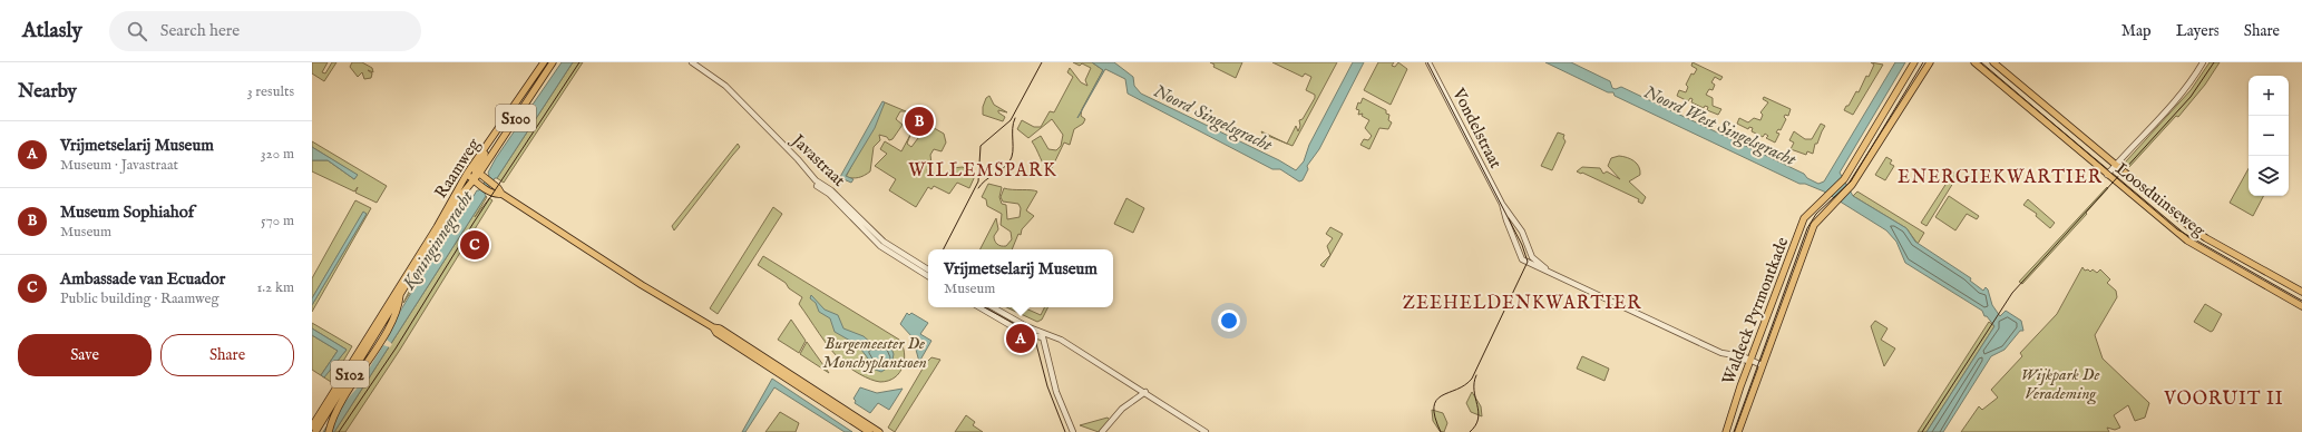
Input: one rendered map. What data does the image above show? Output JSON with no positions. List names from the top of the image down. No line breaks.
{"streets":{"main road":["S100","Raamweg","Loosduinseweg","Waldeck Pyrmontkade","S102"],"street":["Vondelstraat","Javastraat"]},"districts":["WILLEMSPARK","ENERGIEKWARTIER","ZEEHELDENKWARTIER","VOORUIT II"],"water":["Noord Singelsgracht","Noord West Singelsgracht","Koninginnegracht"],"parks":["Burgemeester De Monchyplantsoen","Wijkpark De Verademing"],"page":{"header":"Atlasly","search":"Search here","nav":["Map","Layers","Share"],"heading":["Nearby","3 results"],"map_buttons":["+","−"],"pins":["B","C","A"],"list":[{"mark":"A","name":"Vrijmetselarij Museum","note":"Museum · Javastraat","value":"320 m"},{"mark":"B","name":"Museum Sophiahof","note":"Museum","value":"570 m"},{"mark":"C","name":"Ambassade van Ecuador","note":"Public building · Raamweg","value":"1.2 km"}],"popup":["Vrijmetselarij Museum","Museum"],"buttons":["Save","Share"]}}
